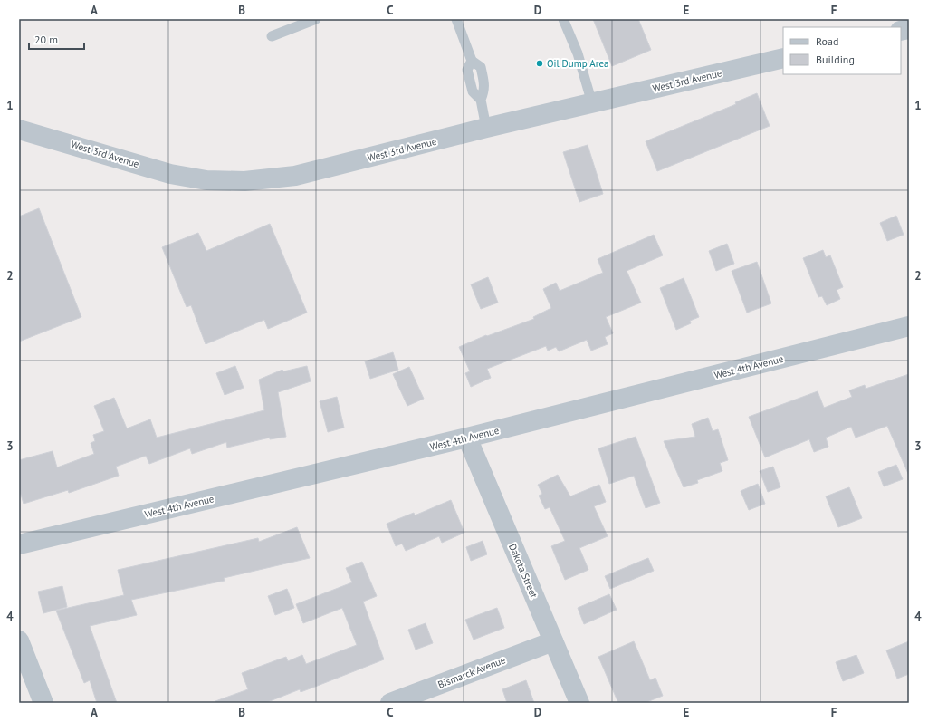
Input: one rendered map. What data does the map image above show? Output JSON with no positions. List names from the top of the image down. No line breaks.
{"streets":{"street":["West 3rd Avenue","West 4th Avenue","Dakota Street","Bismarck Avenue"]},"crossings":[["West 4th Avenue","Dakota Street"],["Dakota Street","Bismarck Avenue"]],"places":["Oil Dump Area"],"legend":["Road","Building"],"scale_bar":"20 m","grid":{"columns":["A","B","C","D","E","F"],"rows":["1","2","3","4"]}}
